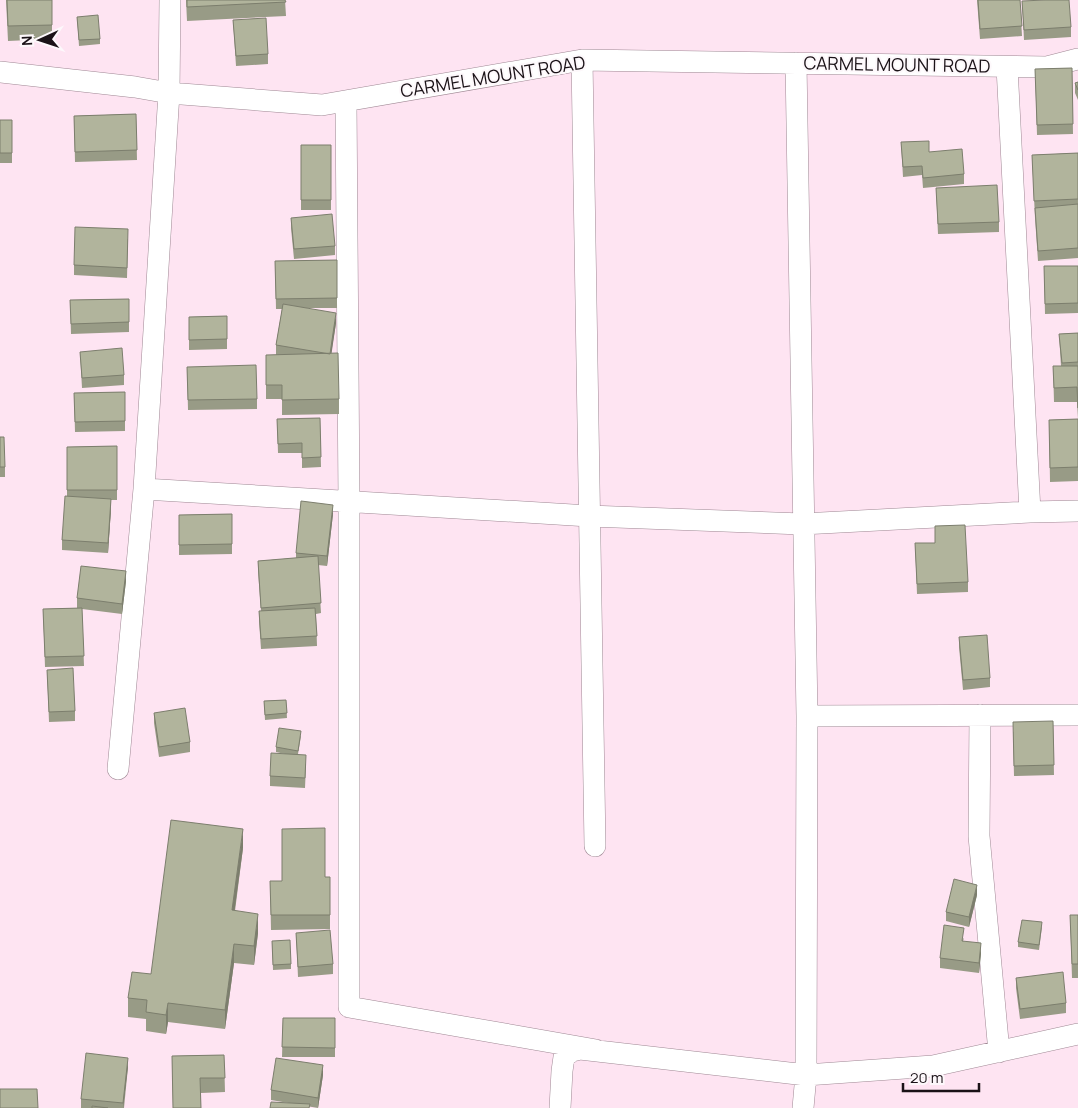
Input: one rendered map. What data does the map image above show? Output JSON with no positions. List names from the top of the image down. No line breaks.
{"streets":{"street":["CARMEL MOUNT ROAD"]},"scale_bar":"20 m","north":"left"}
